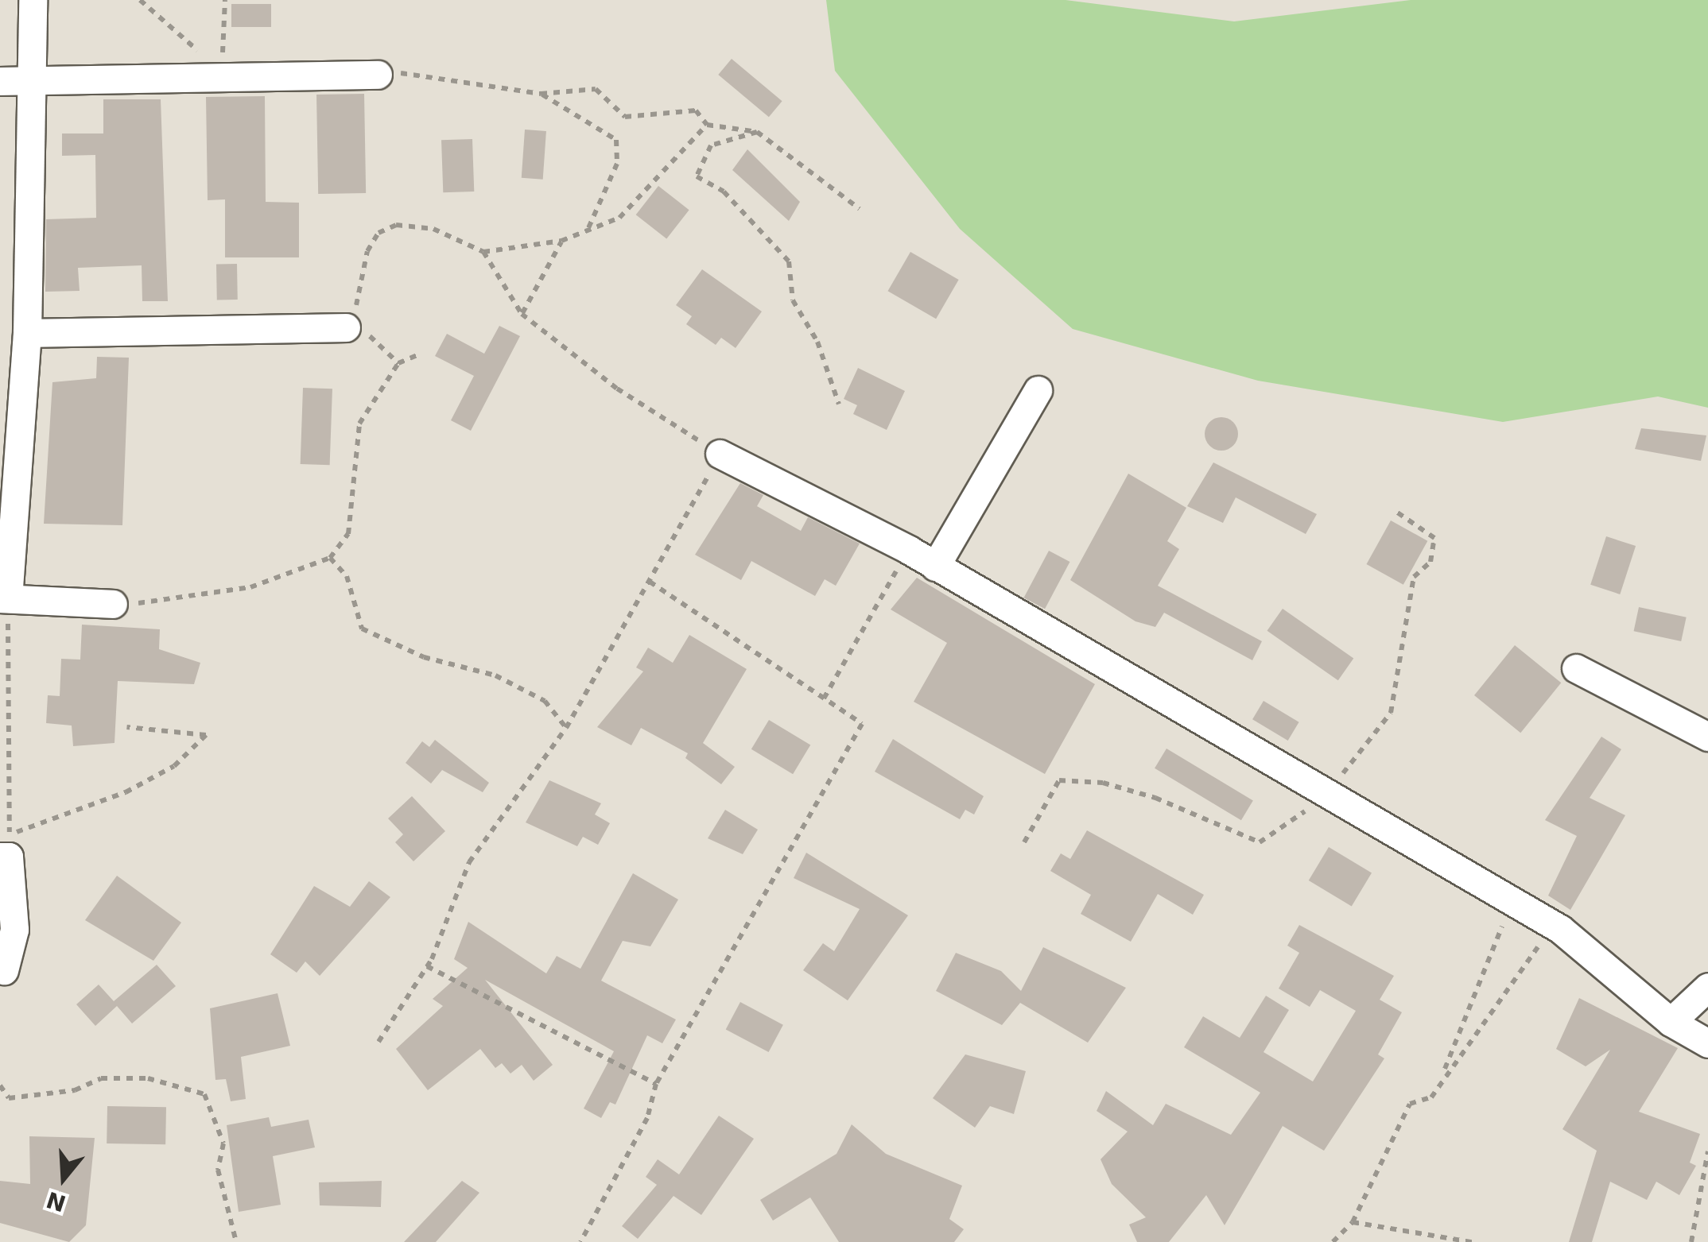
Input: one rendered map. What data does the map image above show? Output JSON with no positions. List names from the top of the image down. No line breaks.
{"north":"bottom"}
